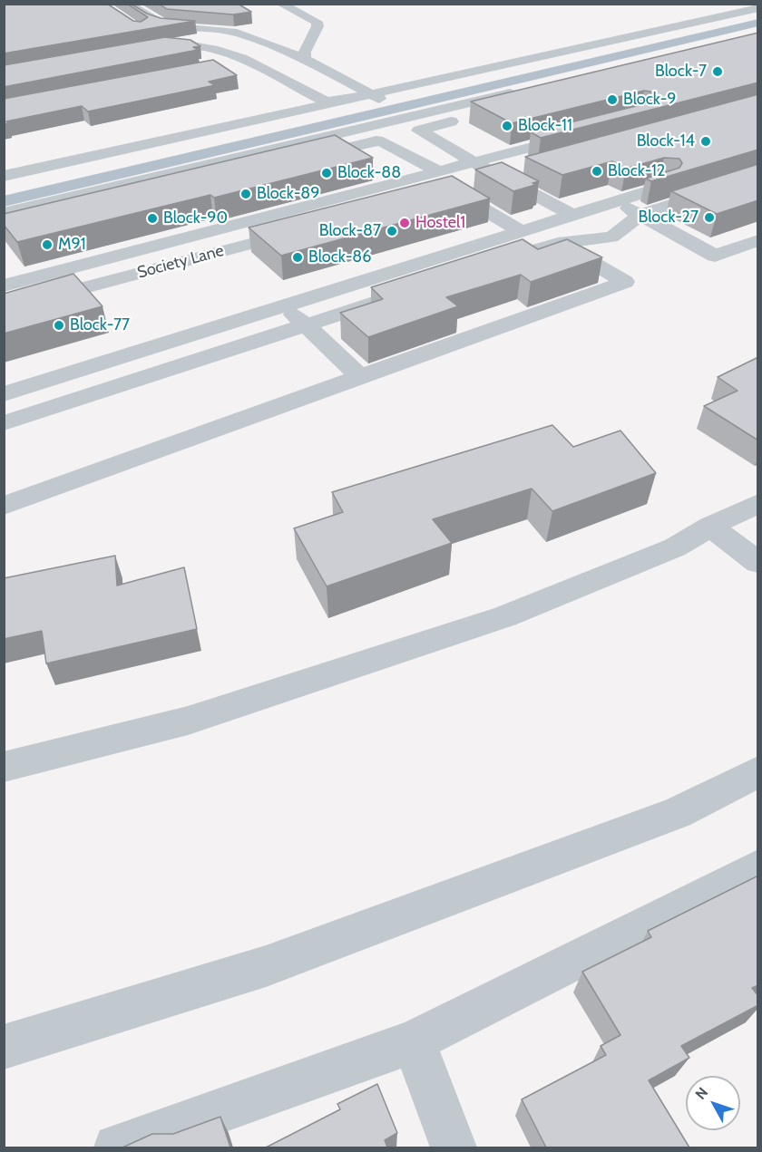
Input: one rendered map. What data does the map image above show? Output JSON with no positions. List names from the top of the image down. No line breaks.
{"streets":{"street":["Society Lane"]},"places":["Block-7","Block-9","Block-11","Block-14","Block-12","Block-88","Block-89","Block-27","Block-90","Hostel1","Block-87","M91","Block-86","Block-77"],"north":"top left"}
